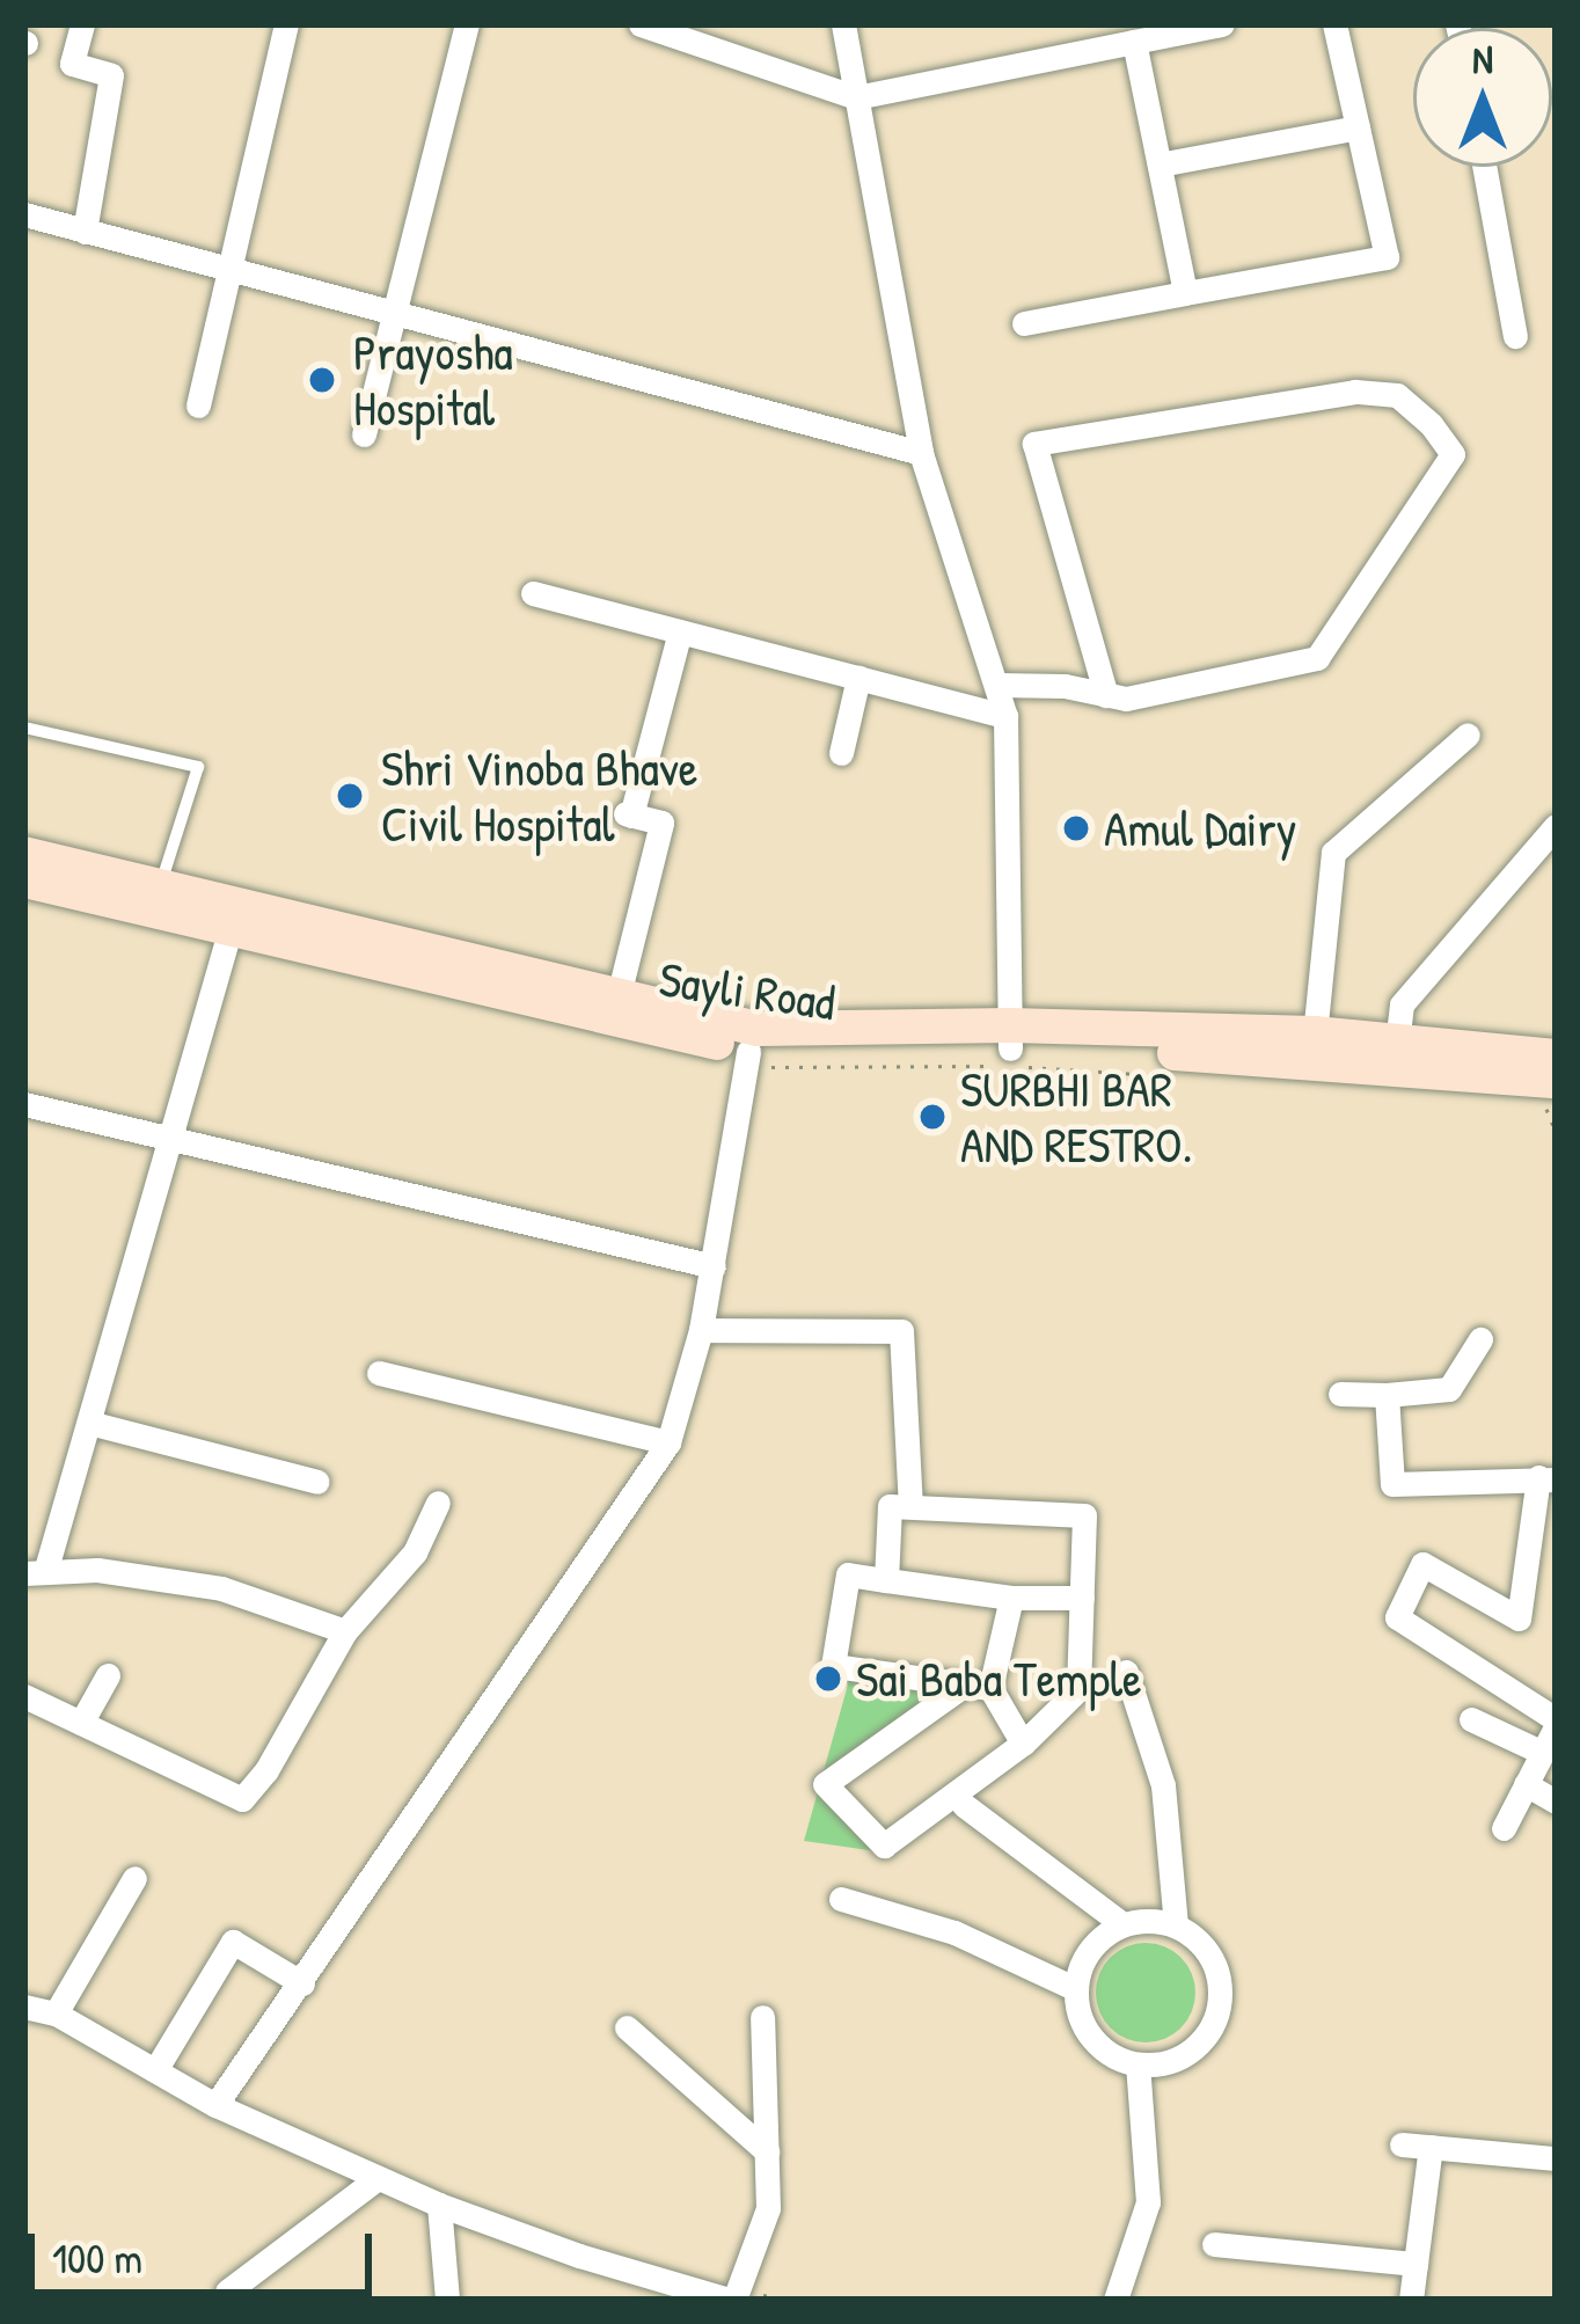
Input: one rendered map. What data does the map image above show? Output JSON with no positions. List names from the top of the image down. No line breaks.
{"streets":{"main road":["Sayli Road"]},"places":["Prayosha Hospital","Shri Vinoba Bhave Civil Hospital","Amul Dairy","SURBHI BAR AND RESTRO.","Sai Baba Temple"],"scale_bar":"100 m","north":"top"}
